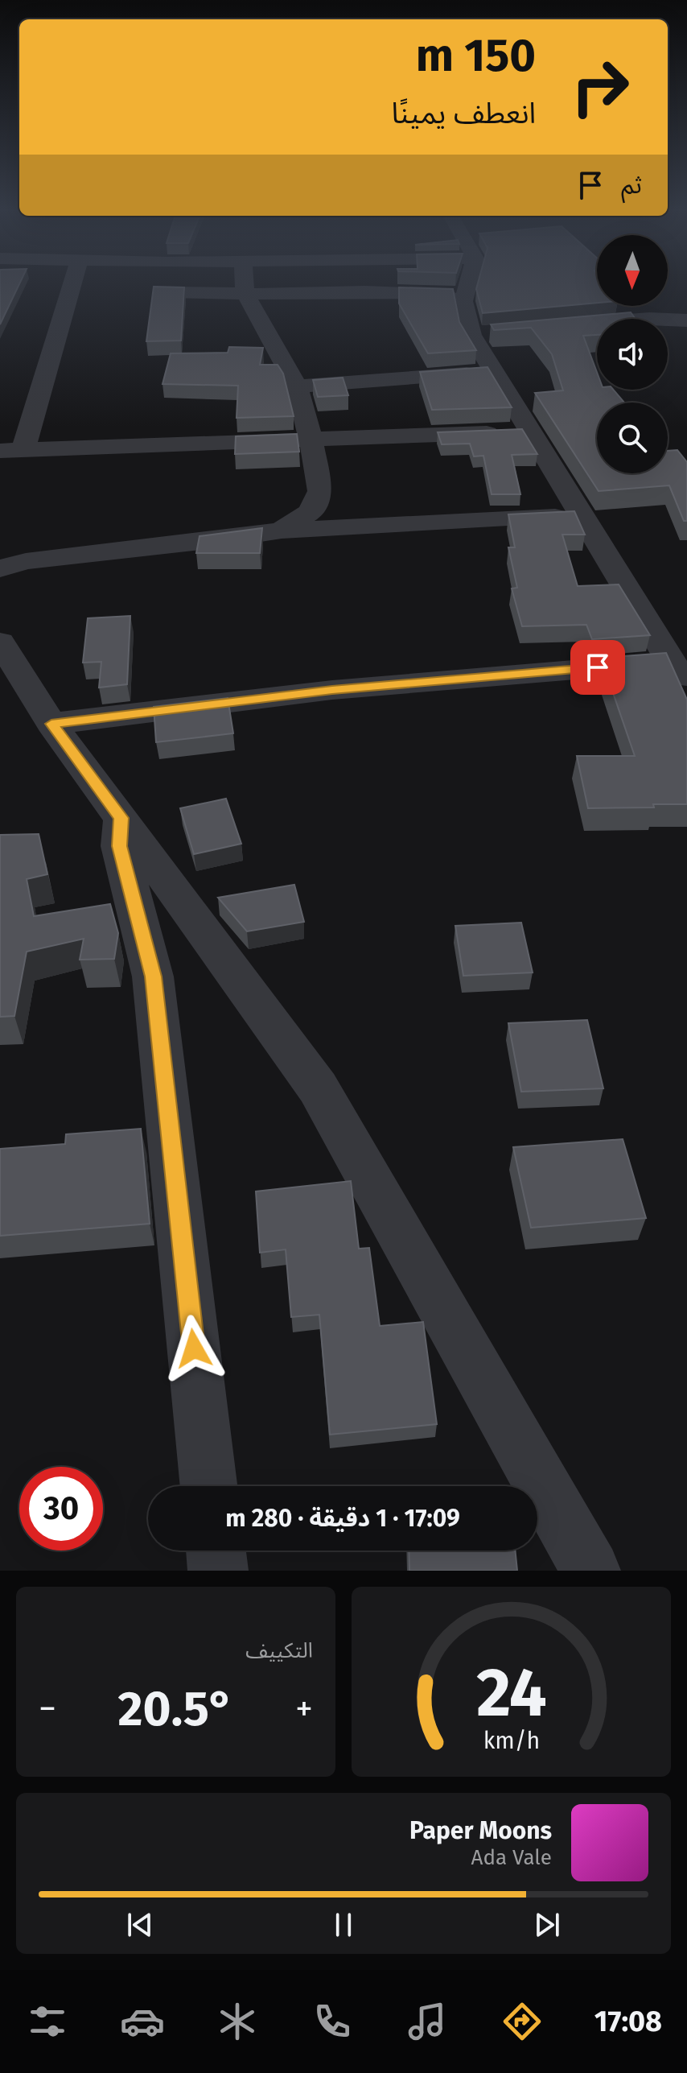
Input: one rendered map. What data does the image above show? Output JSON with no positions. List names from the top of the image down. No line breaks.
{"north":"bottom","page":{"turn":["150 m","انعطف يمينًا"],"then":"ثم","limit":"30","trip":"17:09 · 1 دقيقة · 280 m","tile":"التكييف","heat":["−","20.5°","+"],"song":["Paper Moons","Ada Vale"],"tabs":"17:08","gauge":["24","km/h"]}}
